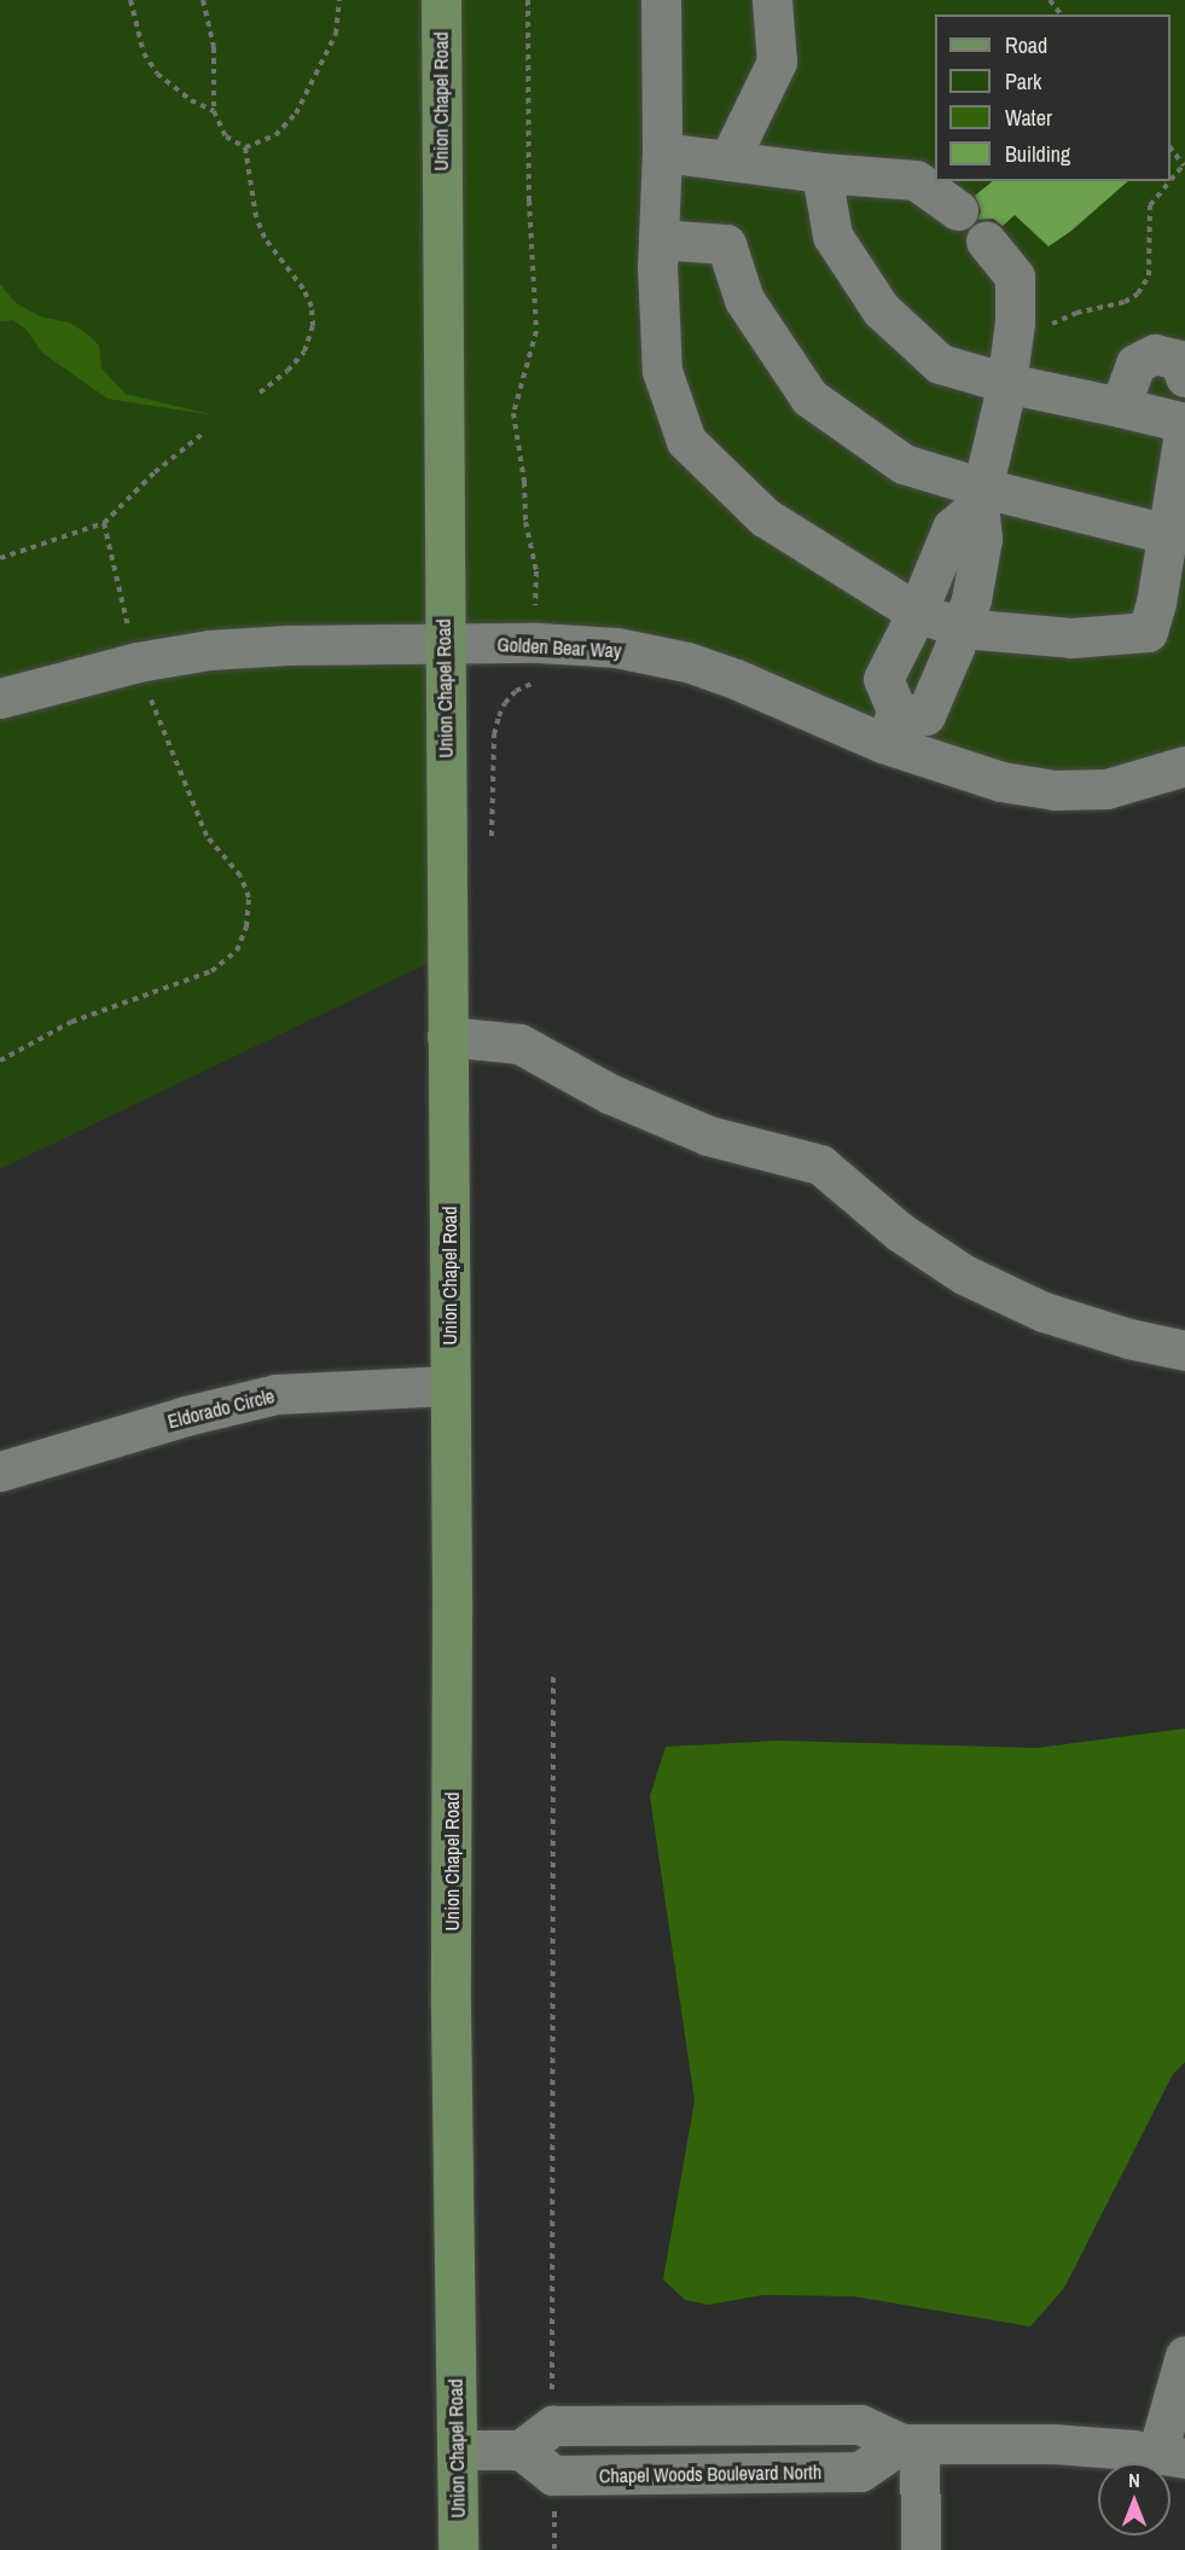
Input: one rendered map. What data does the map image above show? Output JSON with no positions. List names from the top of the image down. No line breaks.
{"streets":{"main road":["Union Chapel Road"],"street":["Golden Bear Way","Eldorado Circle","Chapel Woods Boulevard North"]},"crossings":[["Union Chapel Road","Golden Bear Way"],["Union Chapel Road","Eldorado Circle"]],"legend":["Road","Park","Water","Building"],"north":"top"}
